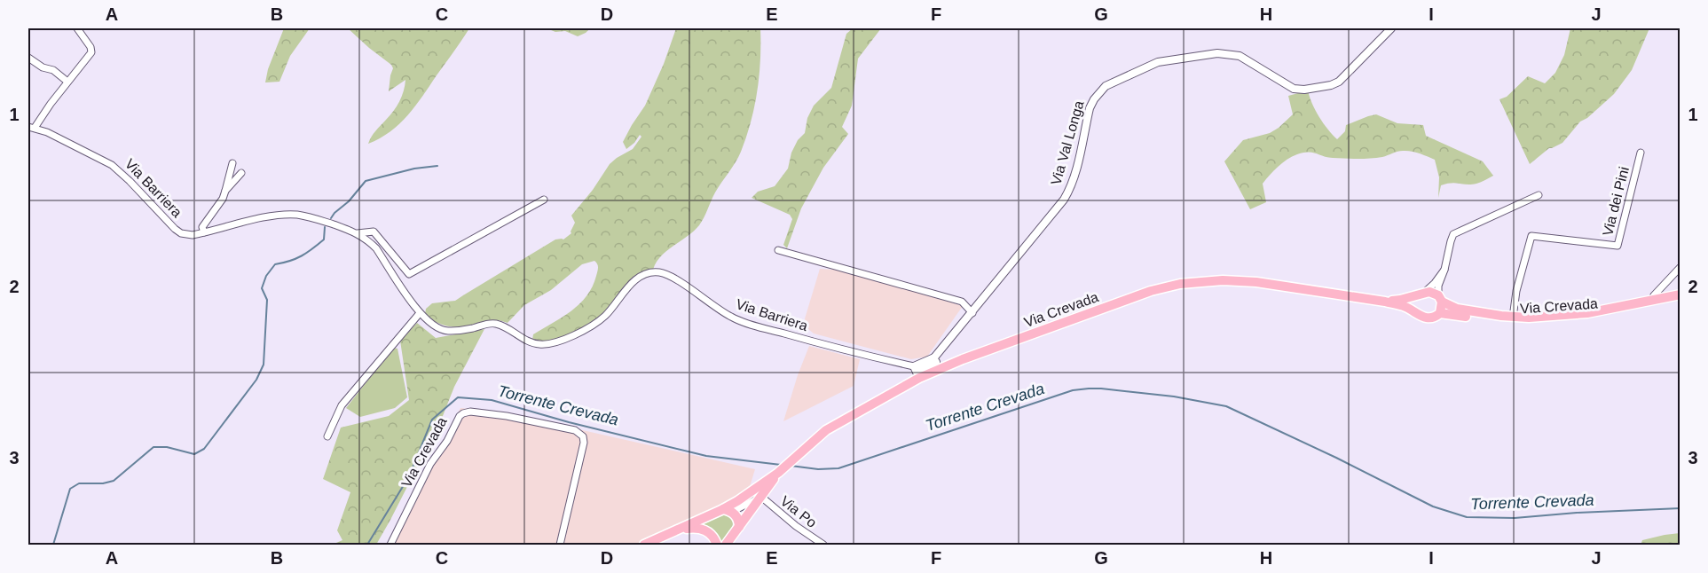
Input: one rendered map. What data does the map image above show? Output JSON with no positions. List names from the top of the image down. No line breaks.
{"streets":{"main road":["Via Crevada"],"street":["Via Val Longa","Via Barriera","Via dei Pini","Via Po"]},"crossings":[["Via Val Longa","Via Crevada"],["Via Barriera","Via Crevada"],["Via dei Pini","Via Crevada"],["Via Crevada","Via Po"]],"water":["Torrente Crevada"],"grid":{"columns":["A","B","C","D","E","F","G","H","I","J"],"rows":["1","2","3"]}}
